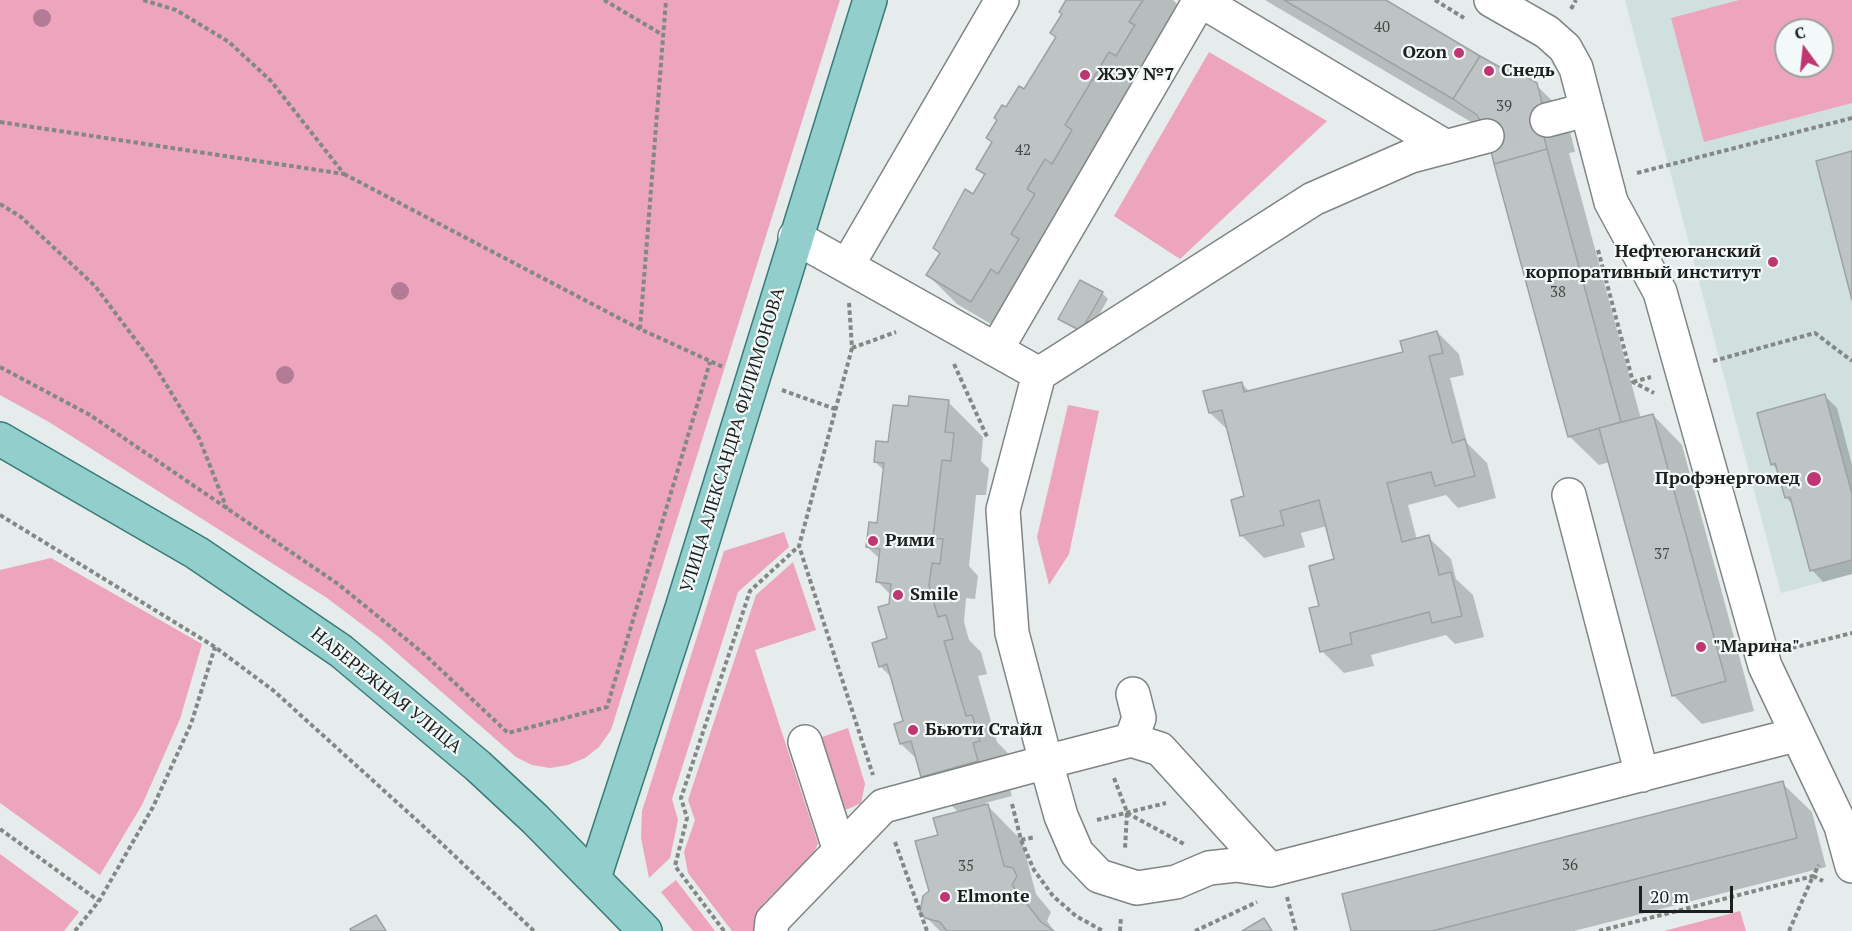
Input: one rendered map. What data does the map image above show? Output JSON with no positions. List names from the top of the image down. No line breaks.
{"streets":{"main road":["УЛИЦА АЛЕКСАНДРА ФИЛИМОНОВА","НАБЕРЕЖНАЯ УЛИЦА"]},"crossings":[["УЛИЦА АЛЕКСАНДРА ФИЛИМОНОВА","НАБЕРЕЖНАЯ УЛИЦА"]],"places":["Ozon","Снедь","ЖЭУ №7","Нефтеюганский корпоративный институт","Профэнергомед","Рими","Smile","\"Марина\"","Бьюти Стайл","Elmonte"],"house_numbers":["40","39","42","38","37","36","35"],"scale_bar":"20 m","north":"top"}
